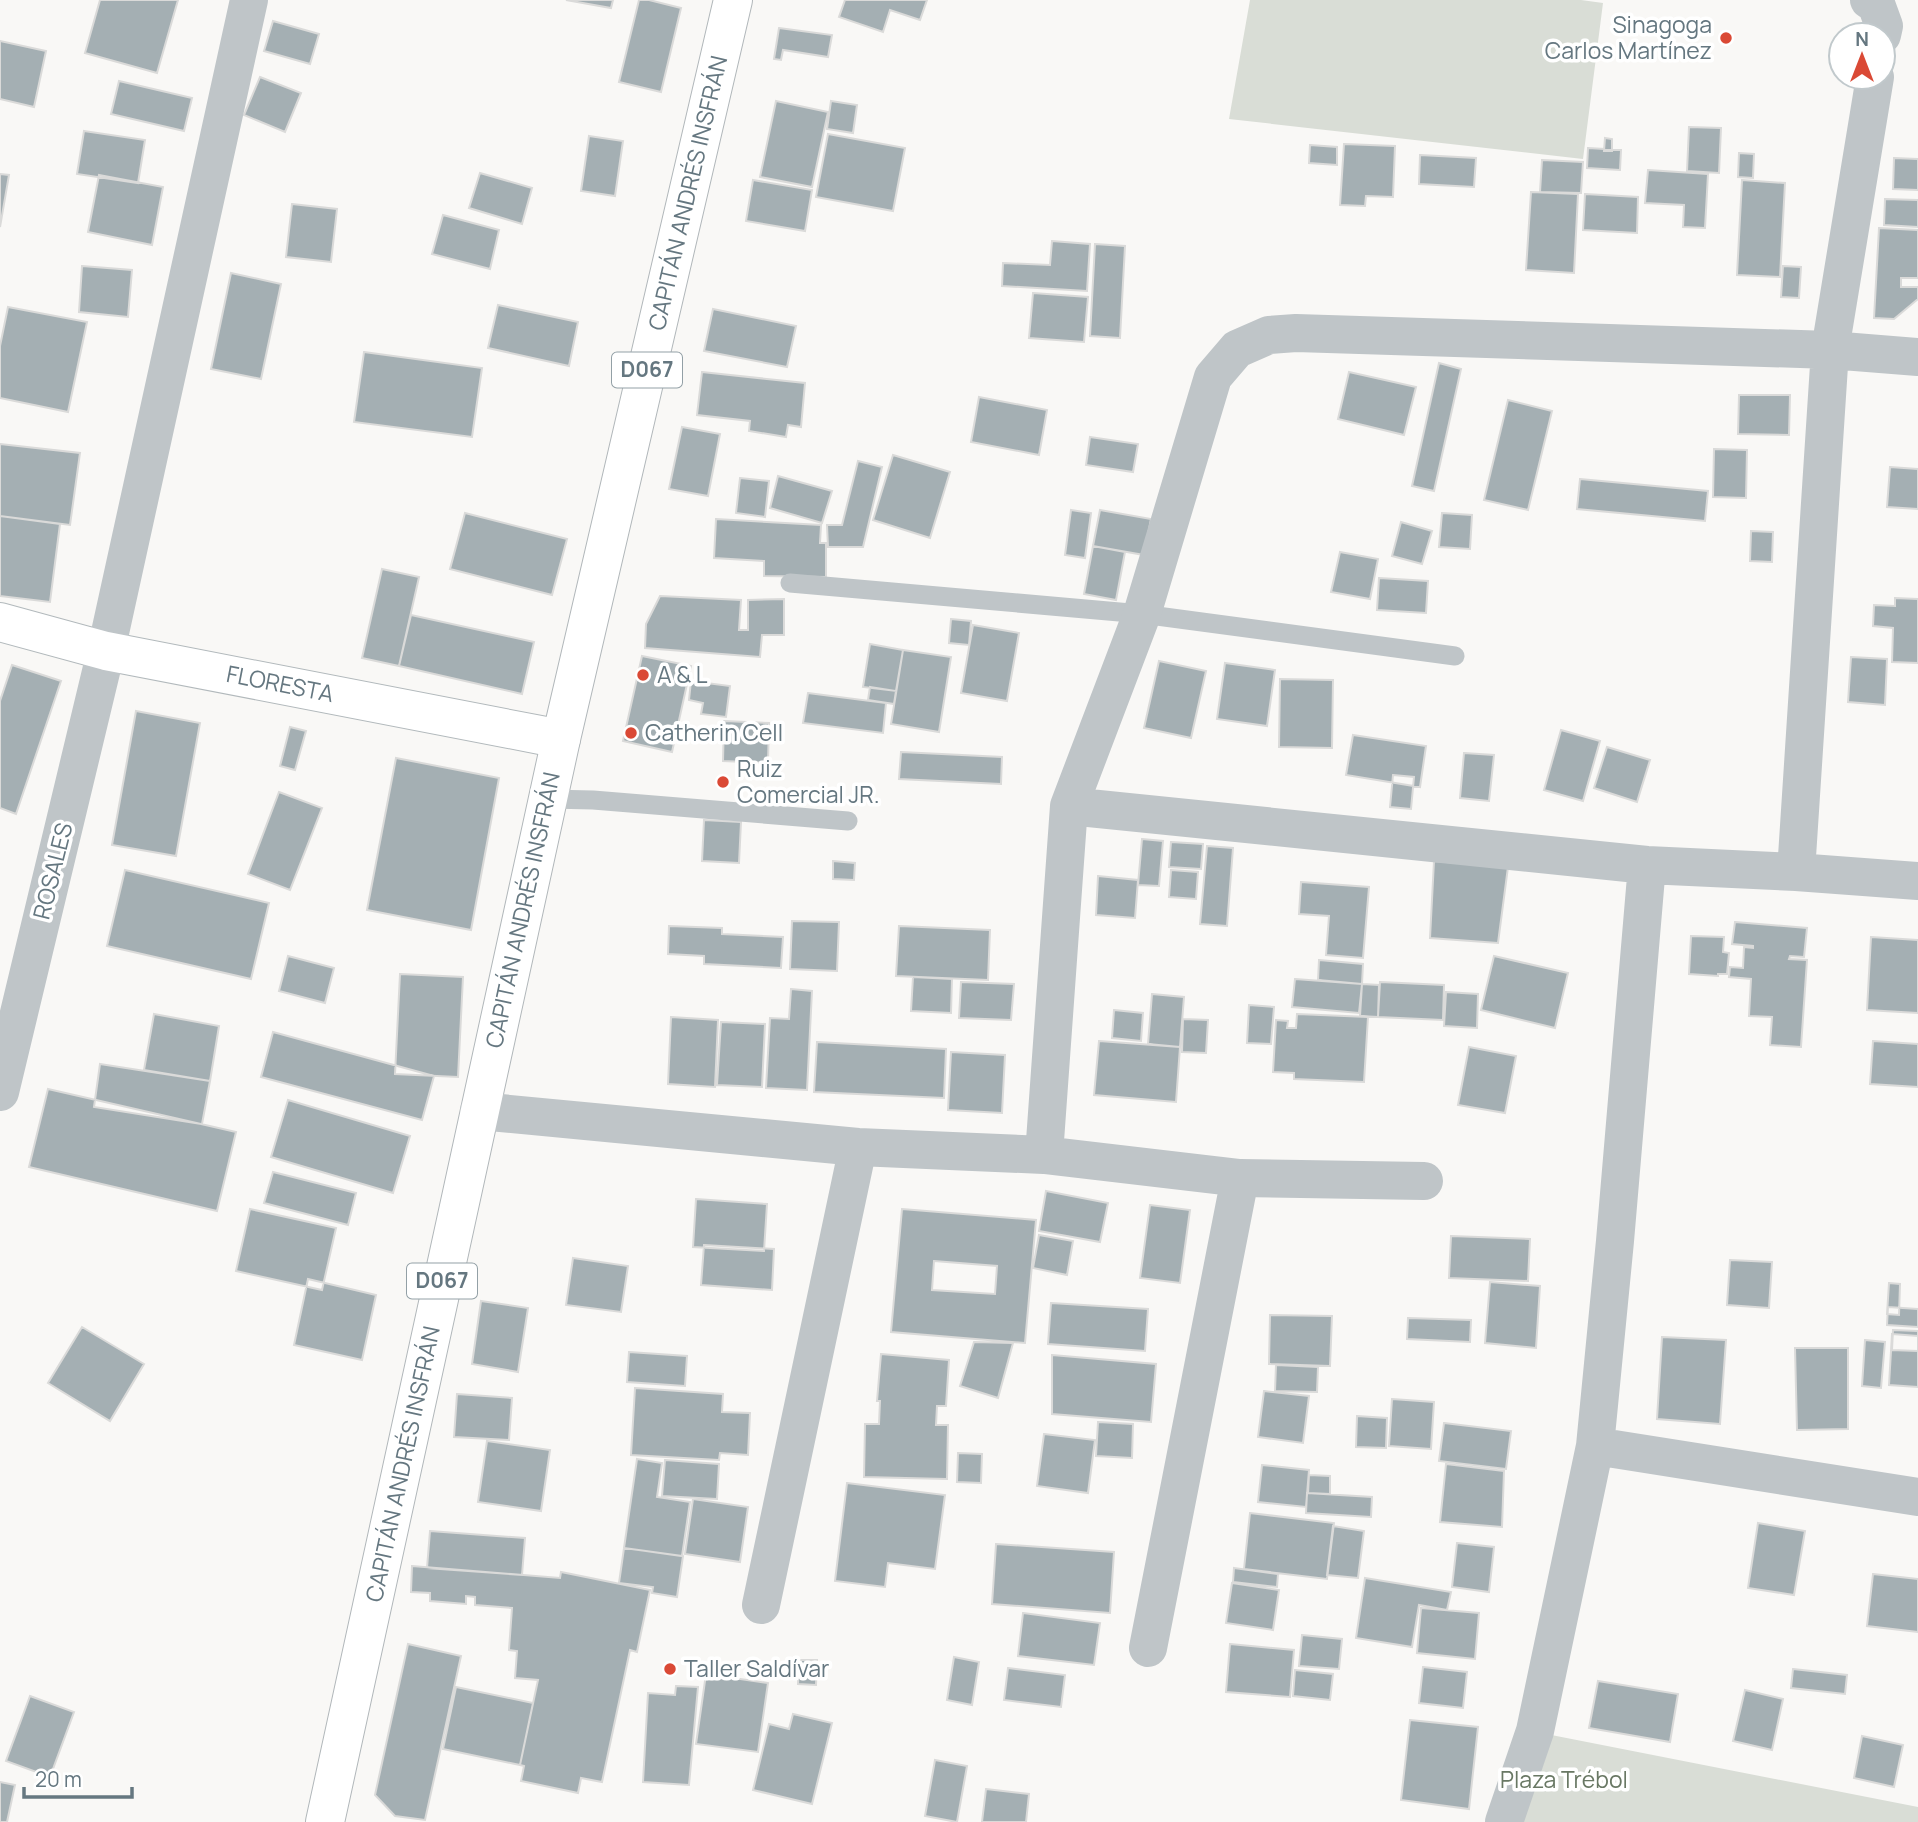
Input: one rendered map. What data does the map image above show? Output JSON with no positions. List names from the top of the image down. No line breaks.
{"streets":{"main road":["CAPITÁN ANDRÉS INSFRÁN","D067","FLORESTA"],"street":["ROSALES"]},"crossings":[["CAPITÁN ANDRÉS INSFRÁN","FLORESTA"],["FLORESTA","ROSALES"]],"parks":["Plaza Trébol"],"places":["Sinagoga Carlos Martínez","A & L","Catherin Cell","Ruiz Comercial JR.","Taller Saldívar"],"scale_bar":"20 m","north":"top"}
